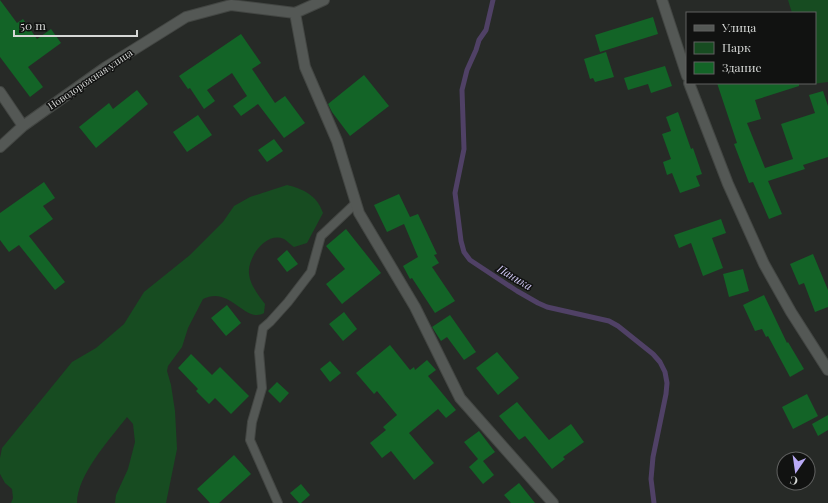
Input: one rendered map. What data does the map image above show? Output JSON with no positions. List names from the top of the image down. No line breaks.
{"streets":{"street":["Новодорожная улица"]},"water":["Паника"],"legend":["Улица","Парк","Здание"],"scale_bar":"50 m","north":"bottom"}
